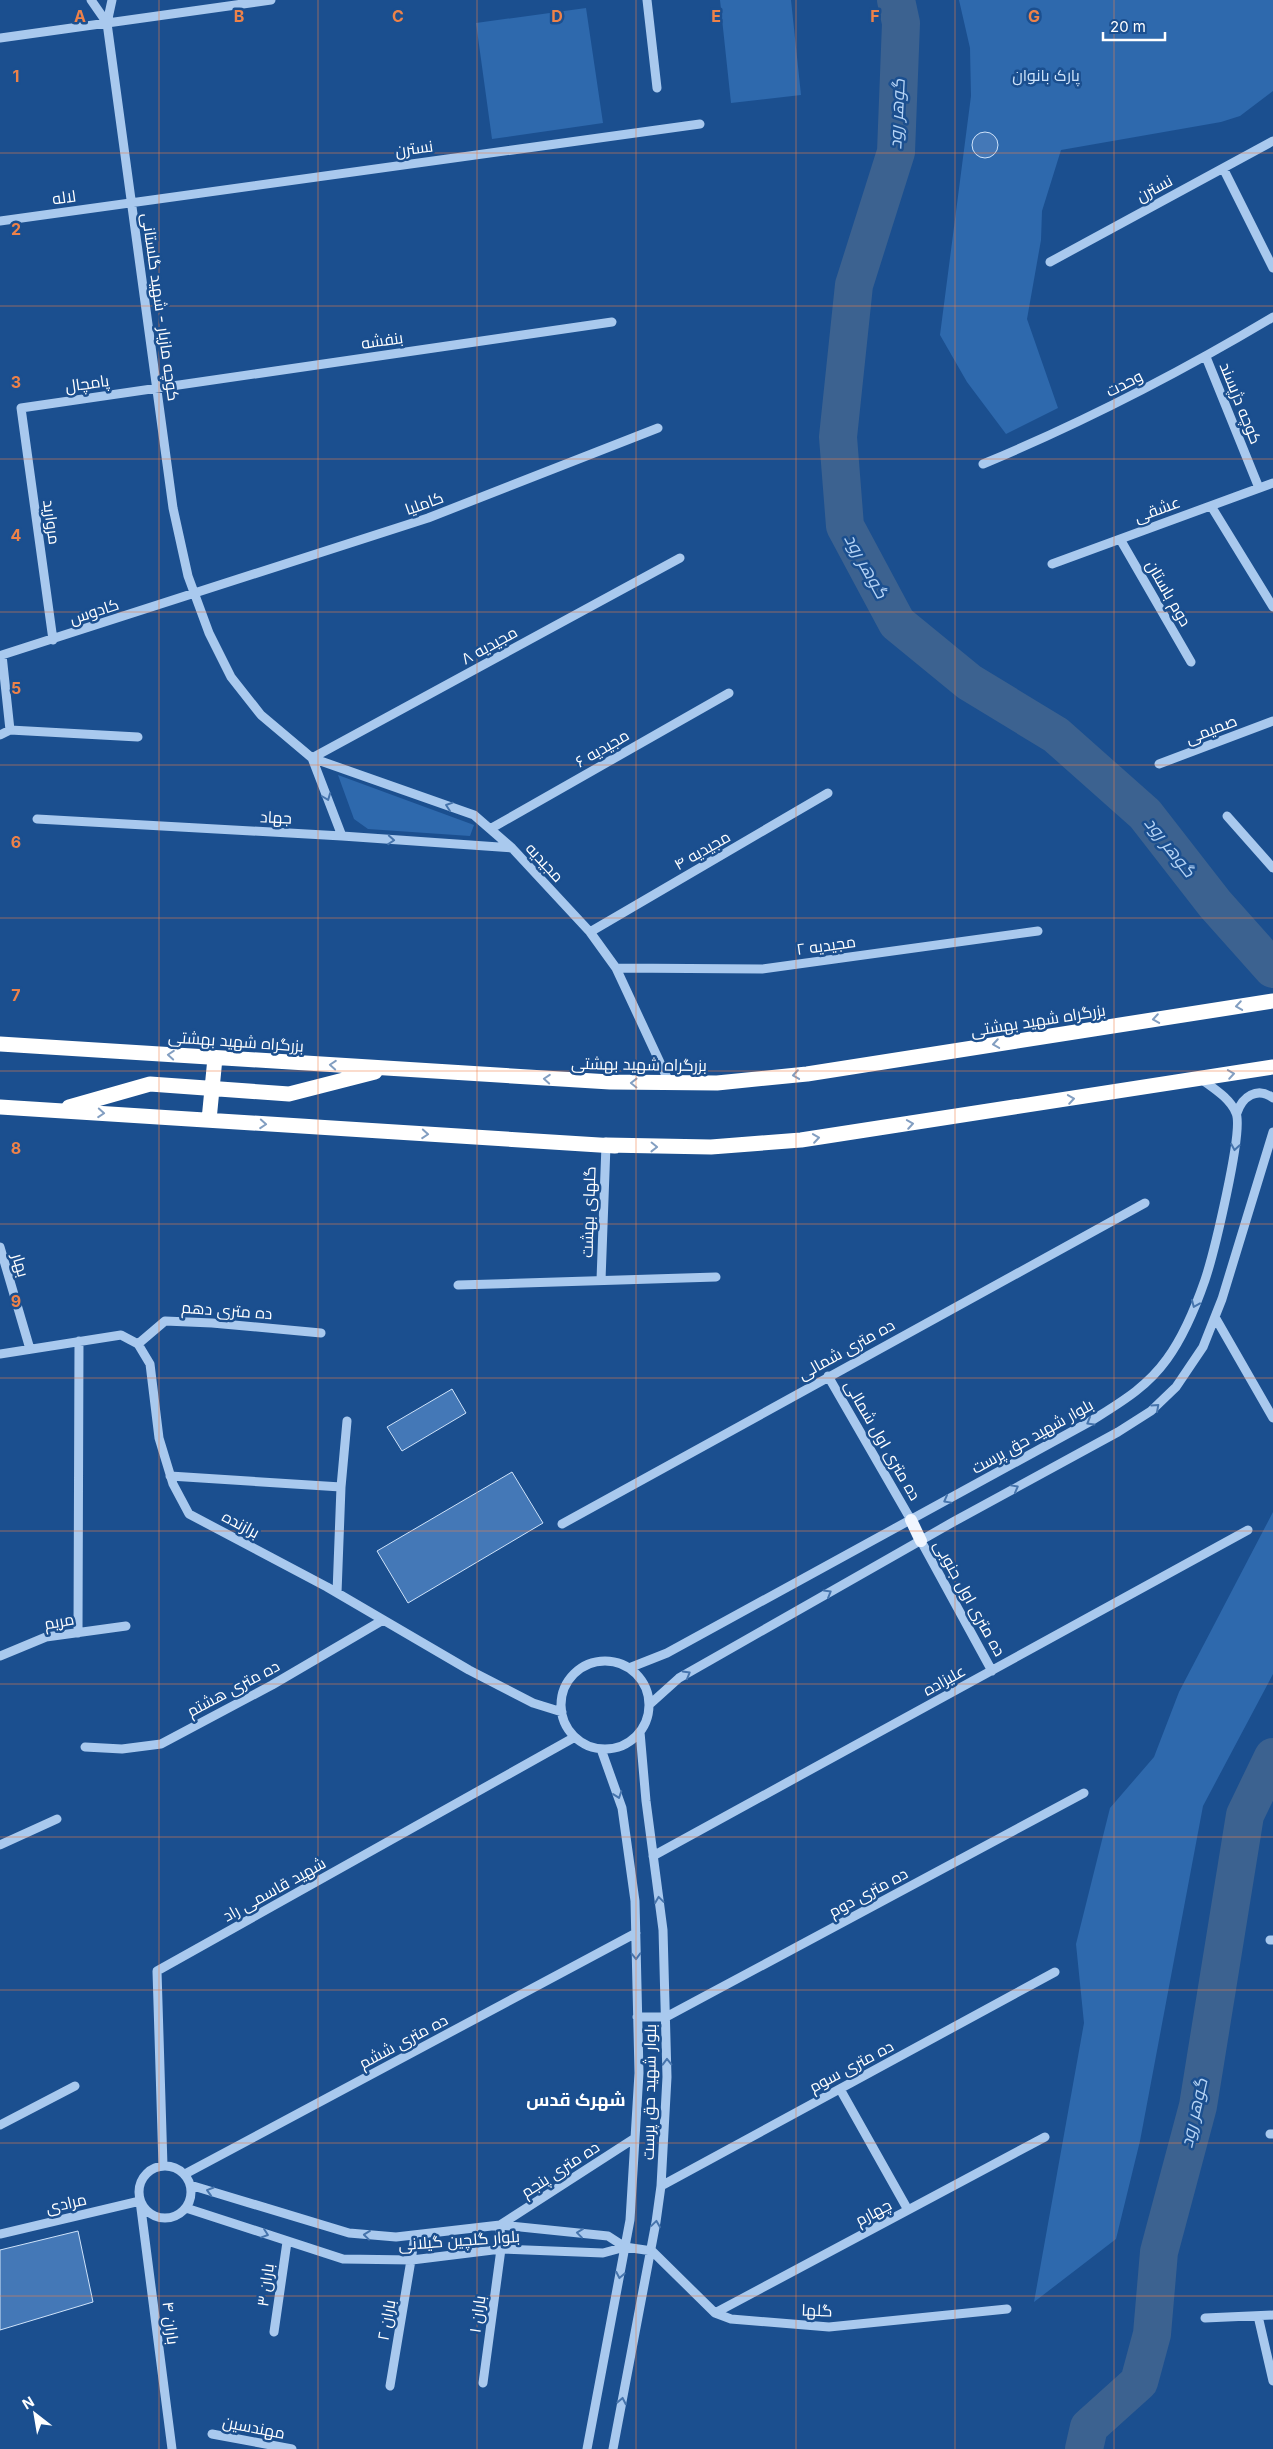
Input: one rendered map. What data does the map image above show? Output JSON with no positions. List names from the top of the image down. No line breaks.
{"streets":{"highway":["بزرگراه شهید بهشتی"],"street":["نسترن","لاله","کوچه مازیار - شهید گلستانی","بنفشه","پامچال","وحدت","کوچه دژپسند","کاملیا","عشقی","مروارید","دوم باستان","کادوس","مجیدیه ۸","صمیمی","مجیدیه ۶","جهاد","مجیدیه ۴","مجیدیه","مجیدیه ۲","گلهای بهشت","بهار","ده متری دهم","ده متری شمالی","بلوار شهید حق پرست","ده متری اول شمالی","برازنده","ده متری اول جنوبی","مریم","علیزاده","ده متری هشتم","شهید قاسمی راد","ده متری دوم","ده متری ششم","ده متری سوم","ده متری پنجم","مرادی","چهارم","بلوار گلچین گیلانی","باران ۳","گلها","باران ۱","باران ۲","باران ۴","مهندسین"]},"crossings":[["نسترن","لاله"],["نسترن","کوچه مازیار - شهید گلستانی"],["لاله","کوچه مازیار - شهید گلستانی"],["کوچه مازیار - شهید گلستانی","بنفشه"],["کوچه مازیار - شهید گلستانی","پامچال"],["کوچه مازیار - شهید گلستانی","کاملیا"],["کوچه مازیار - شهید گلستانی","کادوس"],["کوچه مازیار - شهید گلستانی","مجیدیه ۸"],["کوچه مازیار - شهید گلستانی","مجیدیه"],["بنفشه","پامچال"],["پامچال","مروارید"],["وحدت","کوچه دژپسند"],["کوچه دژپسند","عشقی"],["کاملیا","کادوس"],["عشقی","دوم باستان"],["مروارید","کادوس"],["مجیدیه ۸","مجیدیه"],["مجیدیه ۶","مجیدیه"],["جهاد","مجیدیه"],["مجیدیه ۴","مجیدیه"],["مجیدیه","مجیدیه ۲"],["مجیدیه","بزرگراه شهید بهشتی"],["ده متری دهم","برازنده"],["ده متری شمالی","ده متری اول شمالی"],["بلوار شهید حق پرست","ده متری اول شمالی"],["بلوار شهید حق پرست","برازنده"],["بلوار شهید حق پرست","علیزاده"],["بلوار شهید حق پرست","شهید قاسمی راد"],["بلوار شهید حق پرست","ده متری دوم"],["بلوار شهید حق پرست","ده متری ششم"],["بلوار شهید حق پرست","ده متری سوم"],["بلوار شهید حق پرست","ده متری پنجم"],["بلوار شهید حق پرست","بلوار گلچین گیلانی"],["بلوار شهید حق پرست","گلها"],["برازنده","ده متری هشتم"],["برازنده","شهید قاسمی راد"],["ده متری اول جنوبی","علیزاده"],["شهید قاسمی راد","ده متری ششم"],["شهید قاسمی راد","مرادی"],["شهید قاسمی راد","بلوار گلچین گیلانی"],["شهید قاسمی راد","باران ۴"],["ده متری ششم","مرادی"],["ده متری ششم","بلوار گلچین گیلانی"],["ده متری ششم","باران ۴"],["ده متری پنجم","بلوار گلچین گیلانی"],["ده متری پنجم","باران ۱"],["مرادی","بلوار گلچین گیلانی"],["مرادی","باران ۴"],["چهارم","گلها"],["بلوار گلچین گیلانی","باران ۳"],["بلوار گلچین گیلانی","باران ۱"],["بلوار گلچین گیلانی","باران ۲"],["بلوار گلچین گیلانی","باران ۴"]],"one_way":["جهاد","مجیدیه"],"districts":["شهرک قدس"],"water":["گوهر رود"],"parks":["پارک بانوان"],"scale_bar":"20 m","north":"top left","grid":{"columns":["A","B","C","D","E","F","G"],"rows":["1","2","3","4","5","6","7","8","9"]}}
